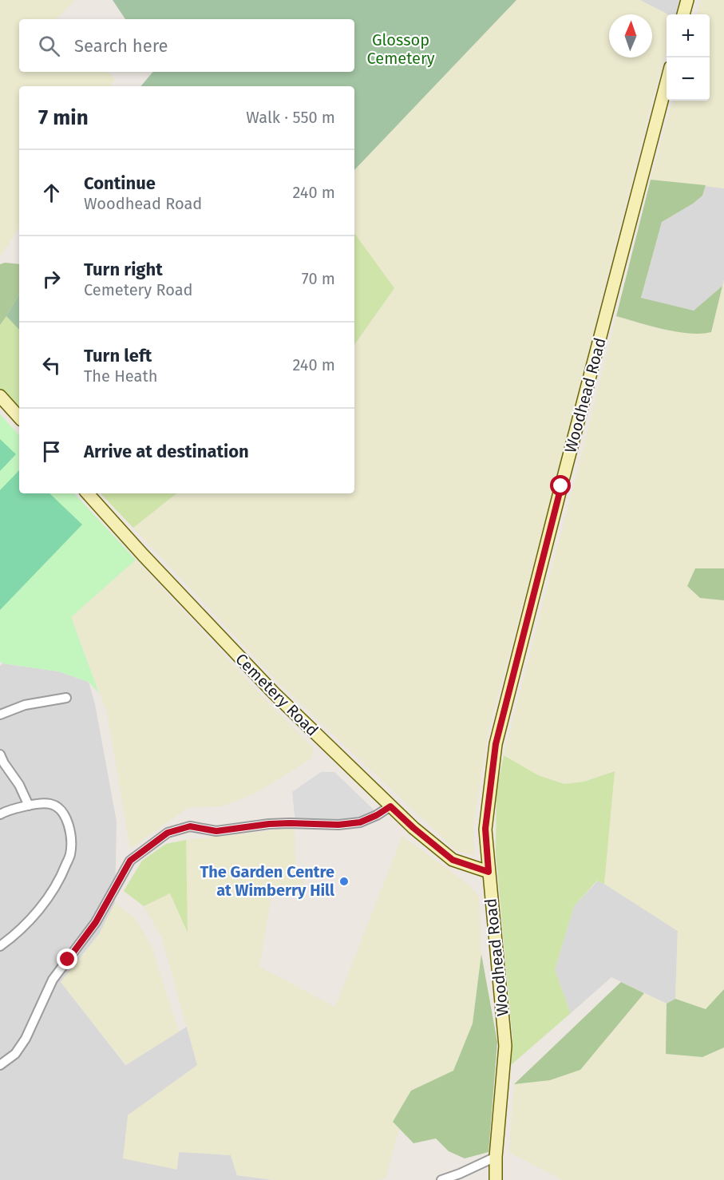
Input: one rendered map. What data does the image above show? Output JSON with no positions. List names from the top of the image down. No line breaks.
{"streets":{"main road":["Woodhead Road","Cemetery Road"]},"crossings":[["Woodhead Road","Cemetery Road"]],"parks":["Glossop Cemetery"],"places":["The Garden Centre at Wimberry Hill"],"north":"top","page":{"map_buttons":["+","−"],"search":"Search here","heading":["7 min","Walk · 550 m"],"list":[["Continue","Woodhead Road","240 m"],["Turn right","Cemetery Road","70 m"],["Turn left","The Heath","240 m"],"Arrive at destination"]}}
